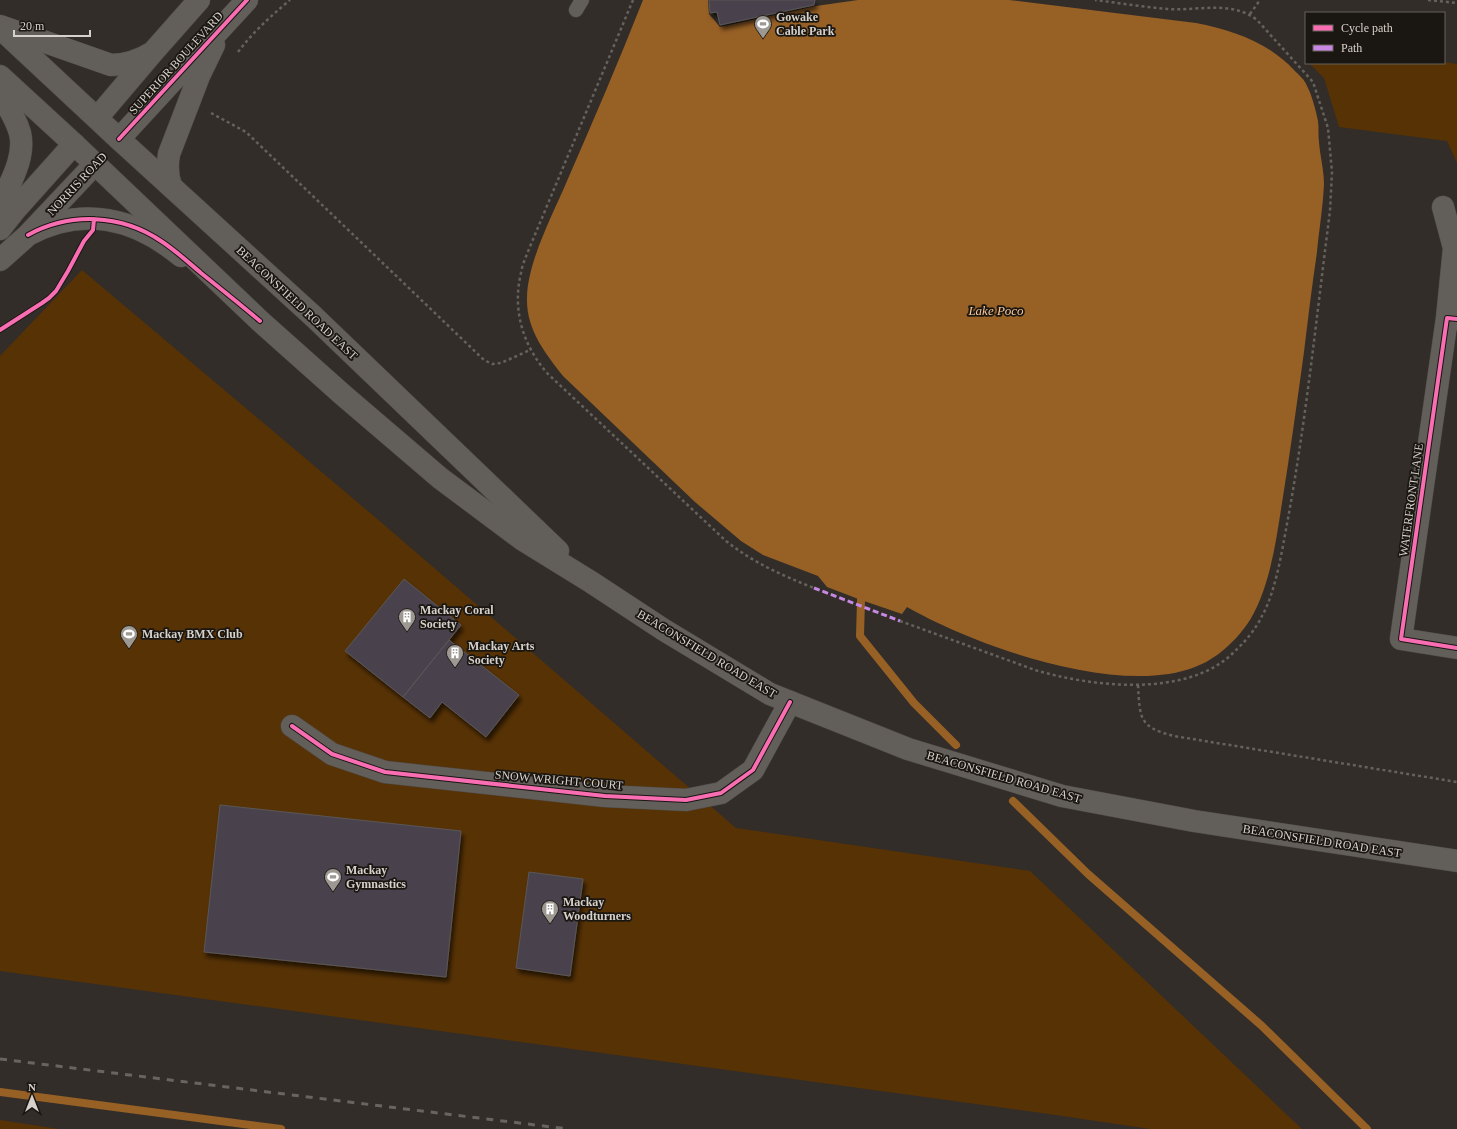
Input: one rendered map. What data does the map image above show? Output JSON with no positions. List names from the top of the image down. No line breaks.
{"streets":{"main road":["SUPERIOR BOULEVARD","NORRIS ROAD","BEACONSFIELD ROAD EAST","WATERFRONT LANE","SNOW WRIGHT COURT"]},"crossings":[["SUPERIOR BOULEVARD","NORRIS ROAD"],["SUPERIOR BOULEVARD","BEACONSFIELD ROAD EAST"],["NORRIS ROAD","BEACONSFIELD ROAD EAST"],["BEACONSFIELD ROAD EAST","SNOW WRIGHT COURT"]],"water":["Lake Poco"],"places":{"sports":["Gowake Cable Park","Mackay BMX Club","Mackay Gymnastics"],"building":["Mackay Coral Society","Mackay Arts Society","Mackay Woodturners"]},"legend":["Cycle path","Path"],"scale_bar":"20 m","north":"top"}
